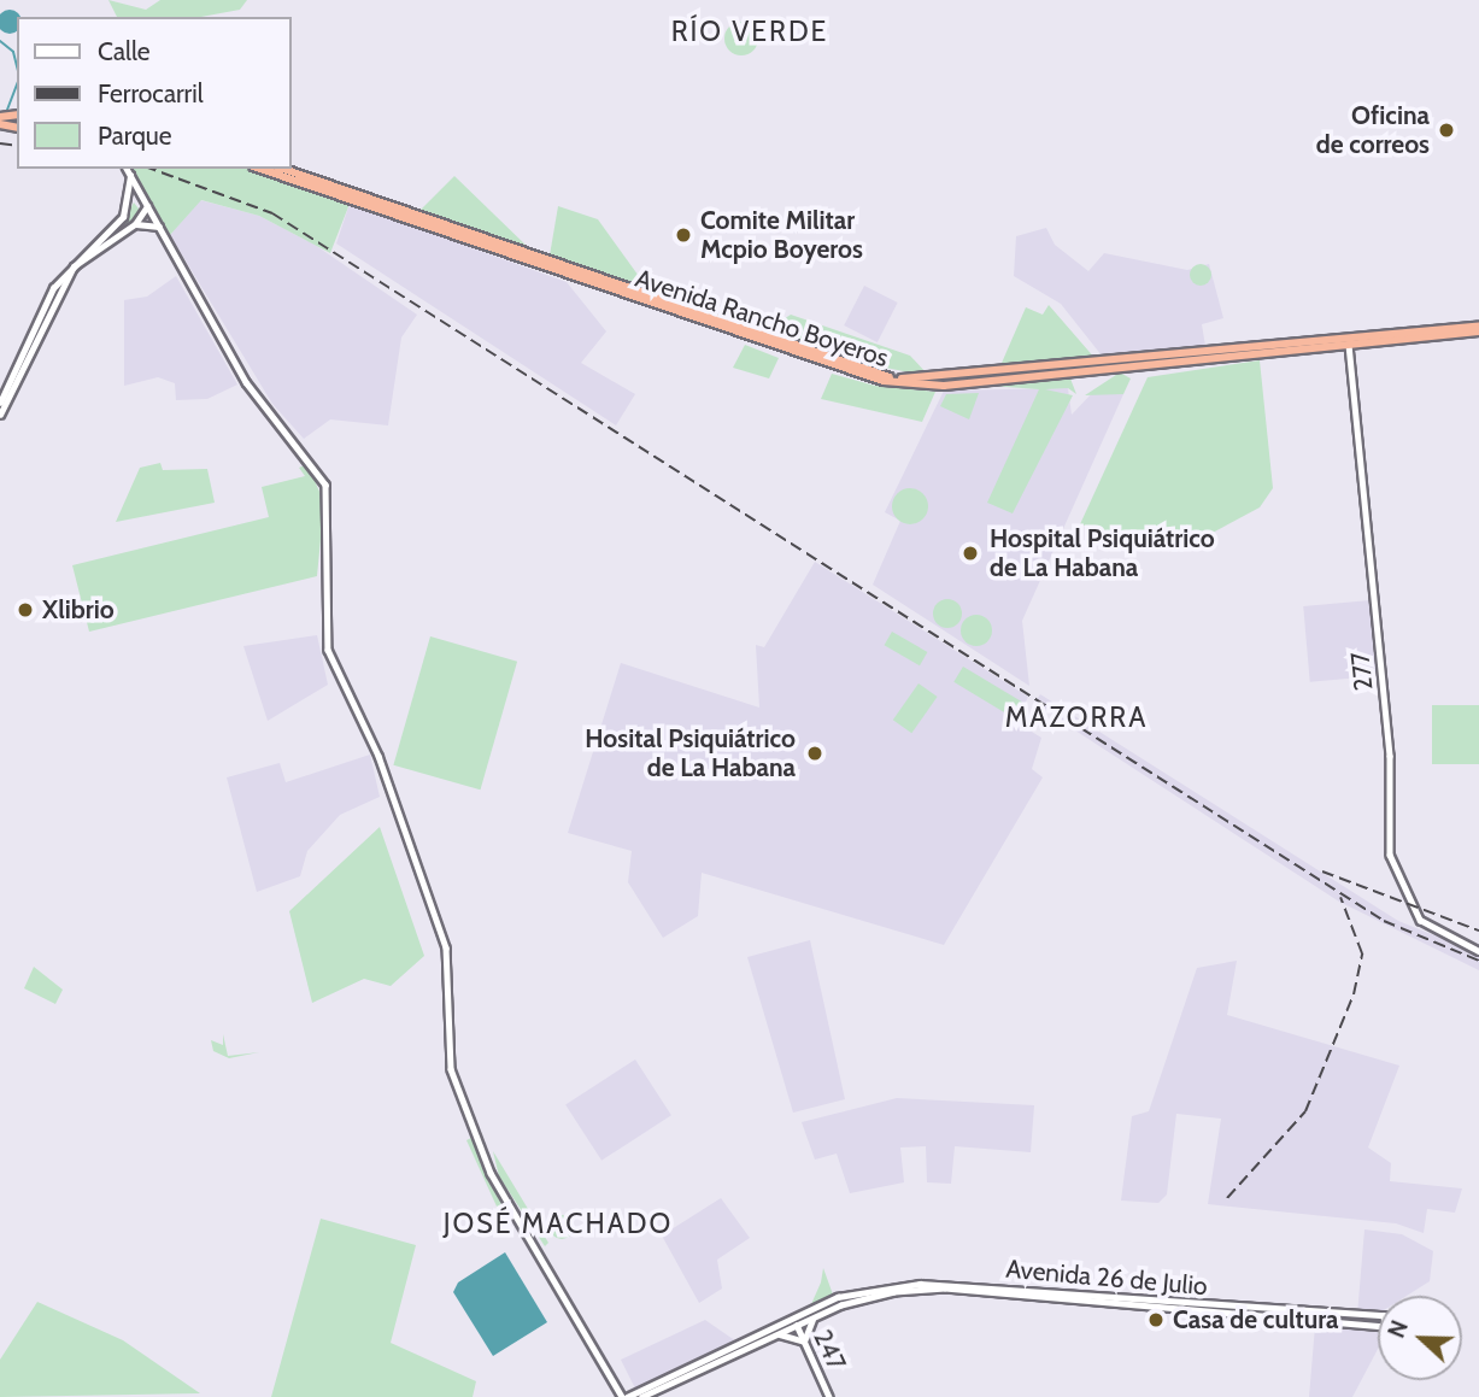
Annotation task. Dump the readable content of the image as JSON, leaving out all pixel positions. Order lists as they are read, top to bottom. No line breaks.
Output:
{"streets":{"highway":["Avenida Rancho Boyeros"],"street":["277","Avenida 26 de Julio","247"]},"crossings":[["Avenida Rancho Boyeros","277"],["Avenida 26 de Julio","247"]],"districts":["RÍO VERDE","MAZORRA","JOSÉ MACHADO"],"places":["Oficina de correos","Comite Militar Mcpio Boyeros","Hospital Psiquiátrico de La Habana","Xlibrio","Hosital Psiquiátrico de La Habana","Casa de cultura"],"legend":["Calle","Ferrocarril","Parque"],"north":"left"}
